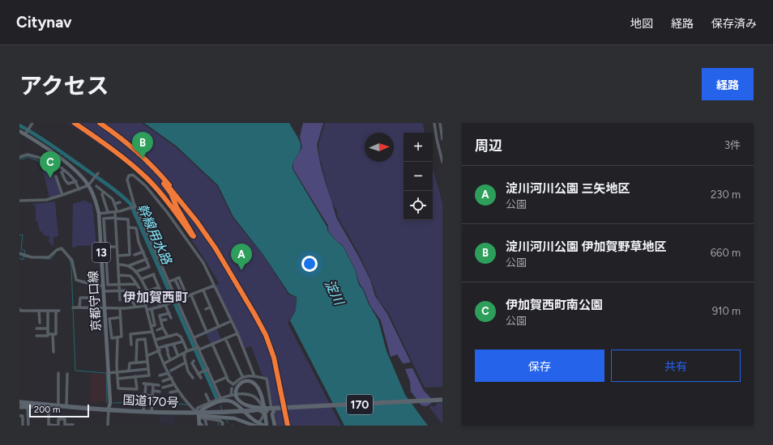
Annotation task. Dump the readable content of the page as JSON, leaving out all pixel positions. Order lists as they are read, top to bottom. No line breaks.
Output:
{"streets":{"highway":["国道170号","170"],"main road":["13","京都守口線"]},"crossings":[["京都守口線","国道170号"],["国道170号","170"]],"districts":["伊加賀西町"],"water":["幹線用水路","淀川"],"scale_bar":"200 m","north":"right","page":{"header":"Citynav","nav":["地図","経路","保存済み"],"title":"アクセス","buttons":["経路",["保存","共有"]],"heading":["周辺","3件"],"pins":["B","C","A"],"map_buttons":["+","−"],"list":[{"mark":"A","name":"淀川河川公園 三矢地区","note":"公園","value":"230 m"},{"mark":"B","name":"淀川河川公園 伊加賀野草地区","note":"公園","value":"660 m"},{"mark":"C","name":"伊加賀西町南公園","note":"公園","value":"910 m"}],"scale":"200 m"}}
